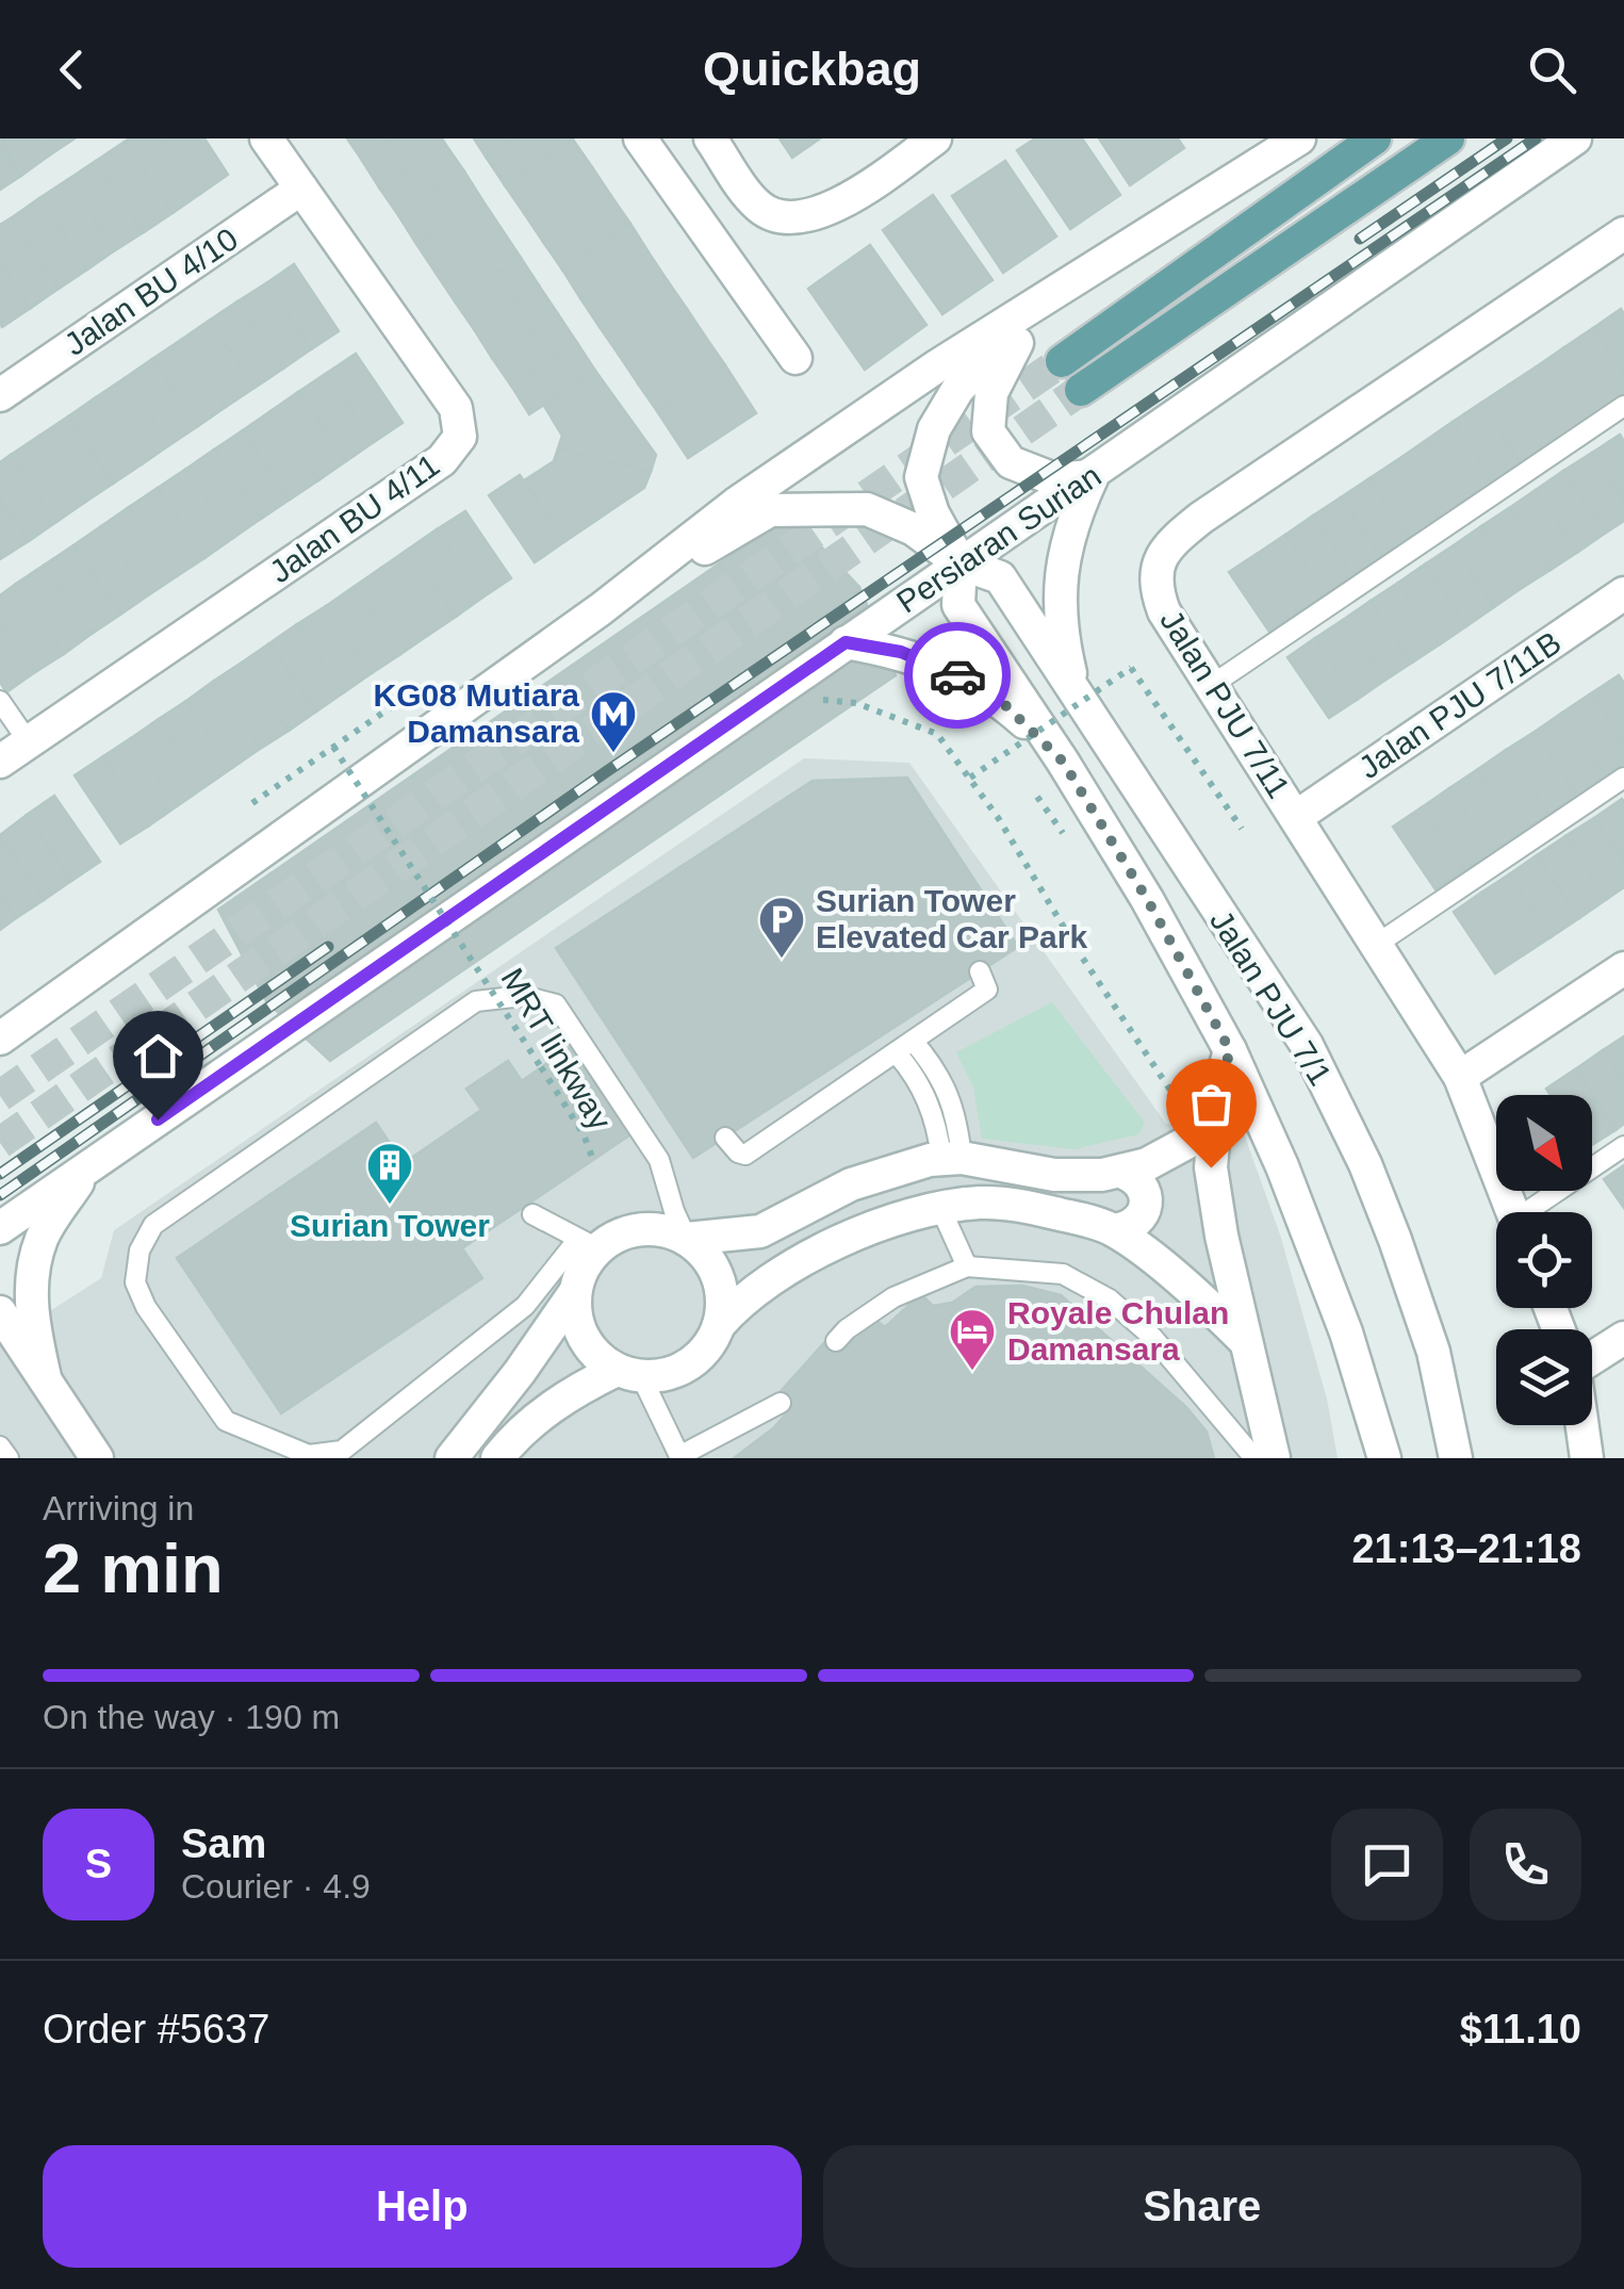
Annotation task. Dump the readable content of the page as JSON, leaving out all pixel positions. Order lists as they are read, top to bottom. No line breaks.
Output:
{"streets":{"street":["Jalan BU 4/10","Jalan BU 4/11","Persiaran Surian","Jalan PJU 7/11","Jalan PJU 7/11B","Jalan PJU 7/1"],"path":["MRT linkway"]},"crossings":[["Jalan BU 4/10","Jalan BU 4/11"],["Persiaran Surian","Jalan PJU 7/1"],["Jalan PJU 7/11","Jalan PJU 7/11B"]],"places":{"metro station":["KG08 Mutiara Damansara"],"parking":["Surian Tower Elevated Car Park"],"building":["Surian Tower"],"hotel":["Royale Chulan Damansara"]},"north":"bottom right","page":{"header":"Quickbag","heading":["2 min","Arriving in","21:13–21:18"],"panel":["Sam","Courier · 4.9","Order #5637","$11.10"],"bar":"On the way · 190 m","round":"S","buttons":["Help","Share"]}}
